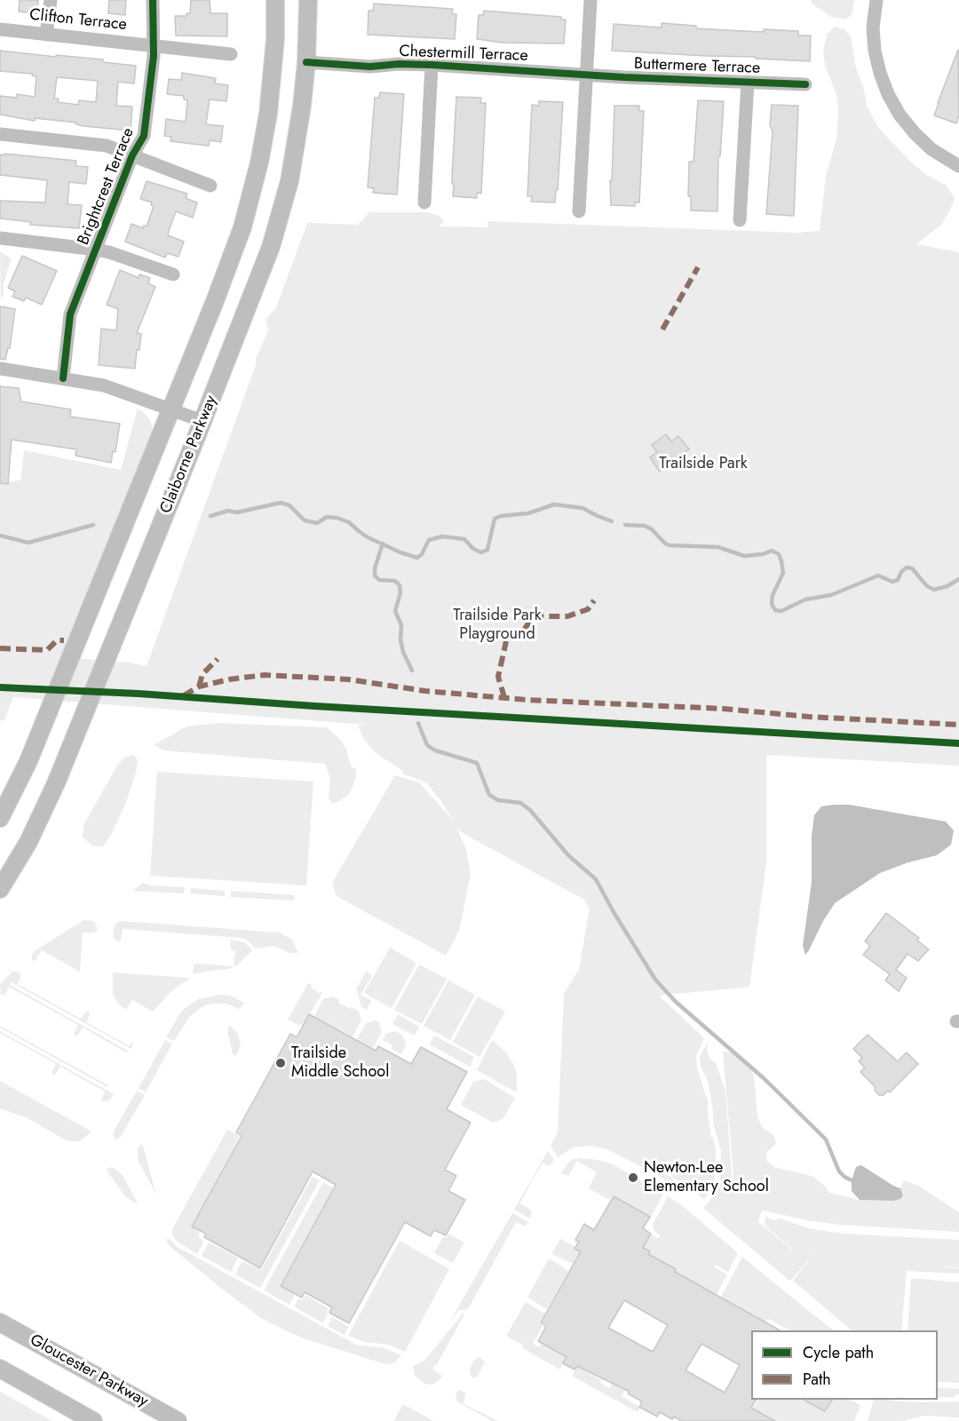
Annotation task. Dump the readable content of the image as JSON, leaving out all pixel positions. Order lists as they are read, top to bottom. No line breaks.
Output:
{"streets":{"main road":["Claiborne Parkway","Gloucester Parkway"],"street":["Clifton Terrace","Chestermill Terrace","Buttermere Terrace","Brightcrest Terrace"]},"crossings":[["Clifton Terrace","Brightcrest Terrace"],["Chestermill Terrace","Buttermere Terrace"],["Chestermill Terrace","Claiborne Parkway"]],"parks":["Trailside Park","Trailside Park Playground"],"places":["Trailside Middle School","Newton-Lee Elementary School"],"legend":["Cycle path","Path"]}
